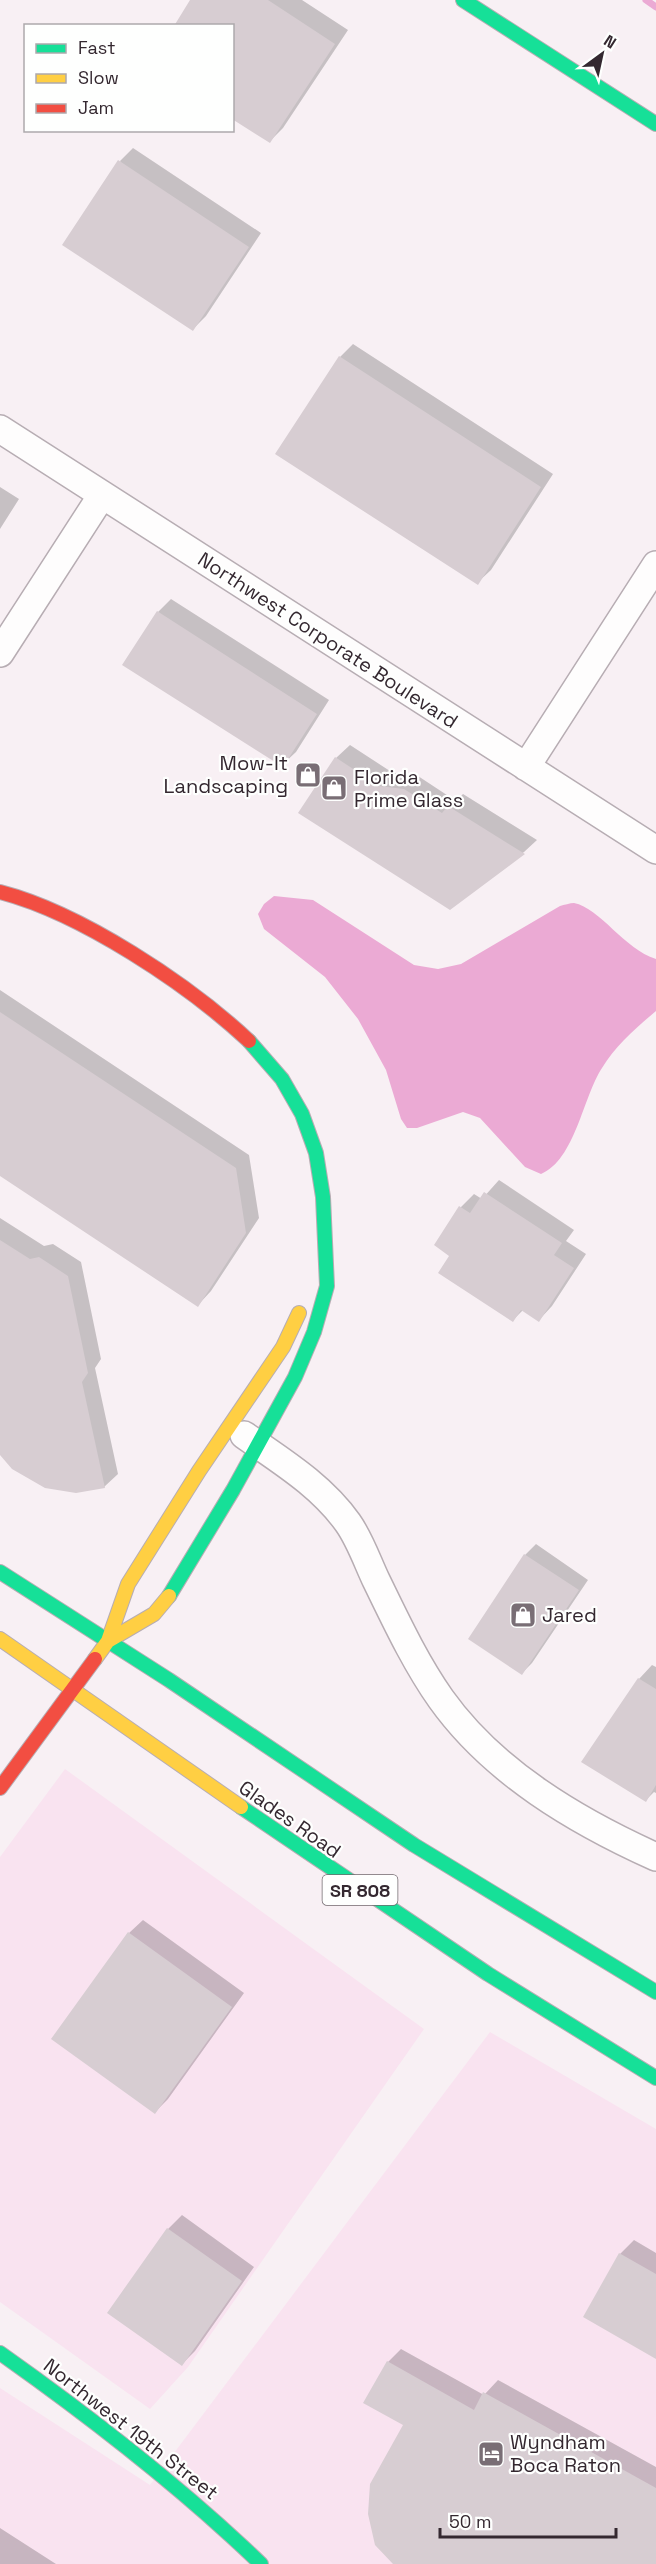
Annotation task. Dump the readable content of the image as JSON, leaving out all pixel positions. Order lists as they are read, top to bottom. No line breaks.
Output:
{"streets":{"street":["Northwest Corporate Boulevard","Glades Road","SR 808","Northwest 19th Street"]},"places":{"shop":["Mow-It Landscaping","Florida Prime Glass","Jared"],"hotel":["Wyndham Boca Raton"]},"legend":["Fast","Slow","Jam"],"scale_bar":"50 m","north":"top right"}
